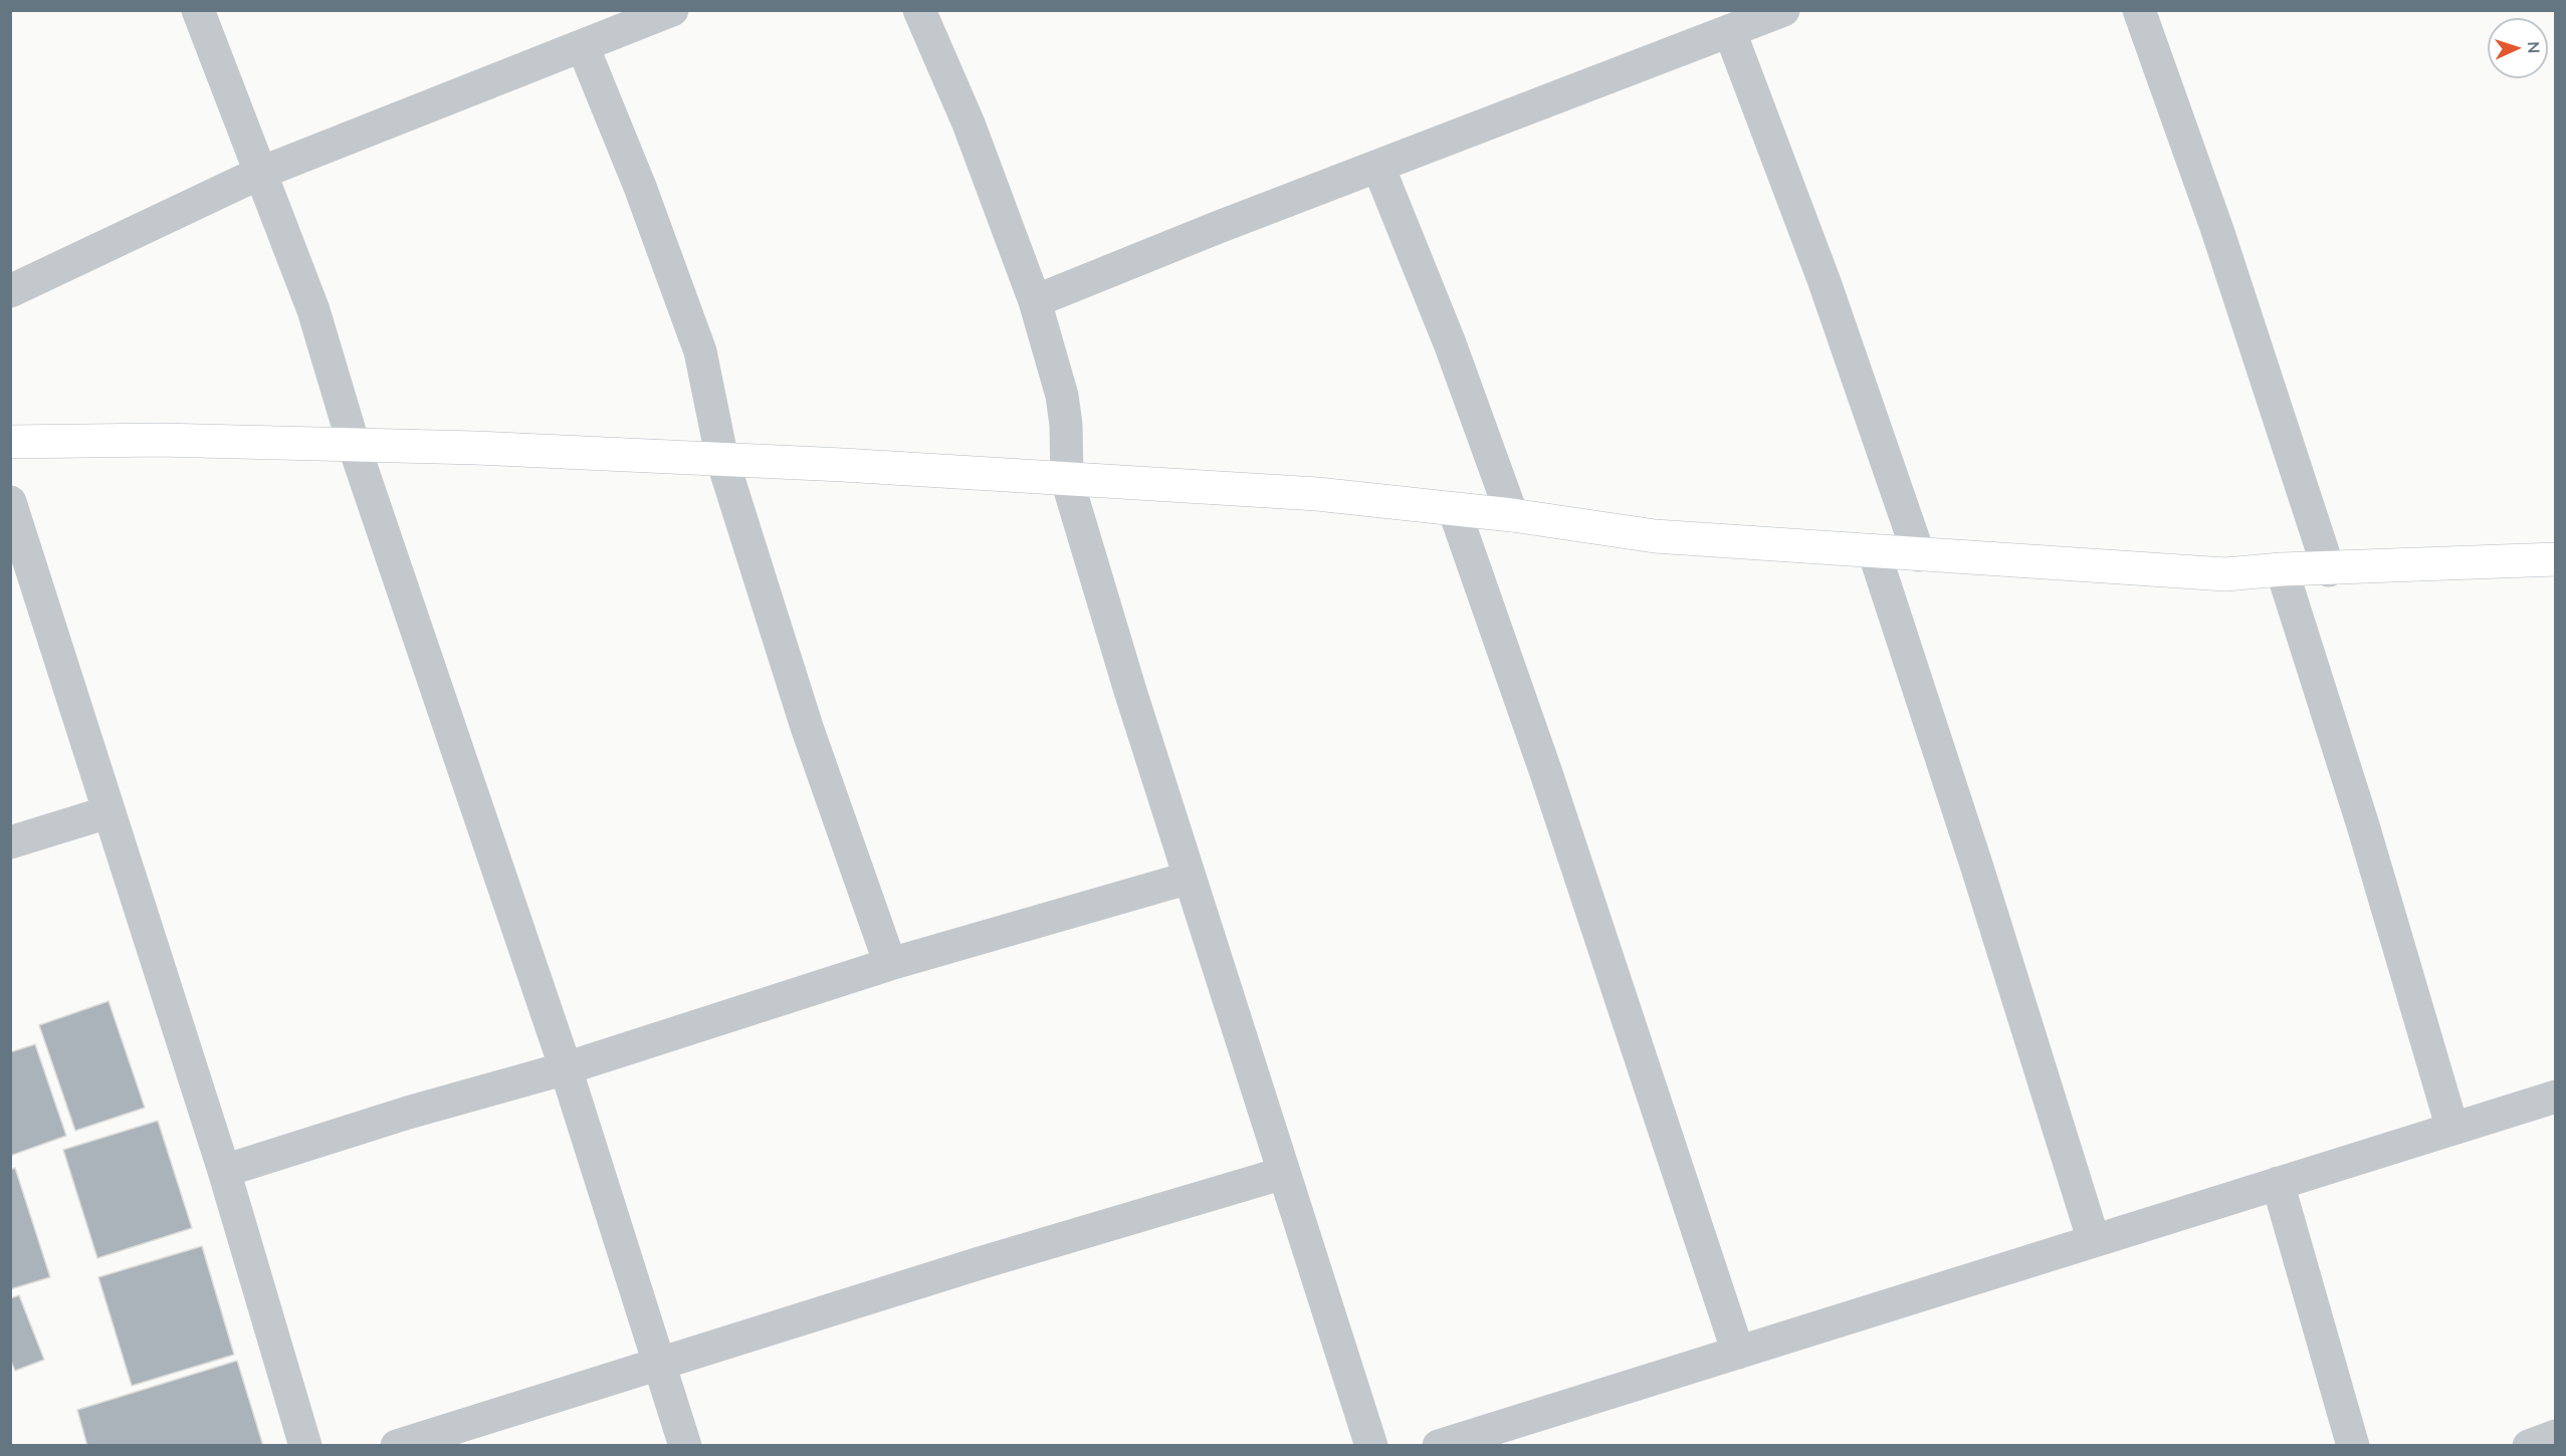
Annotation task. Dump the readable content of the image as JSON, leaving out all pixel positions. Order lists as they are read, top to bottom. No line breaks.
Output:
{"north":"right"}
